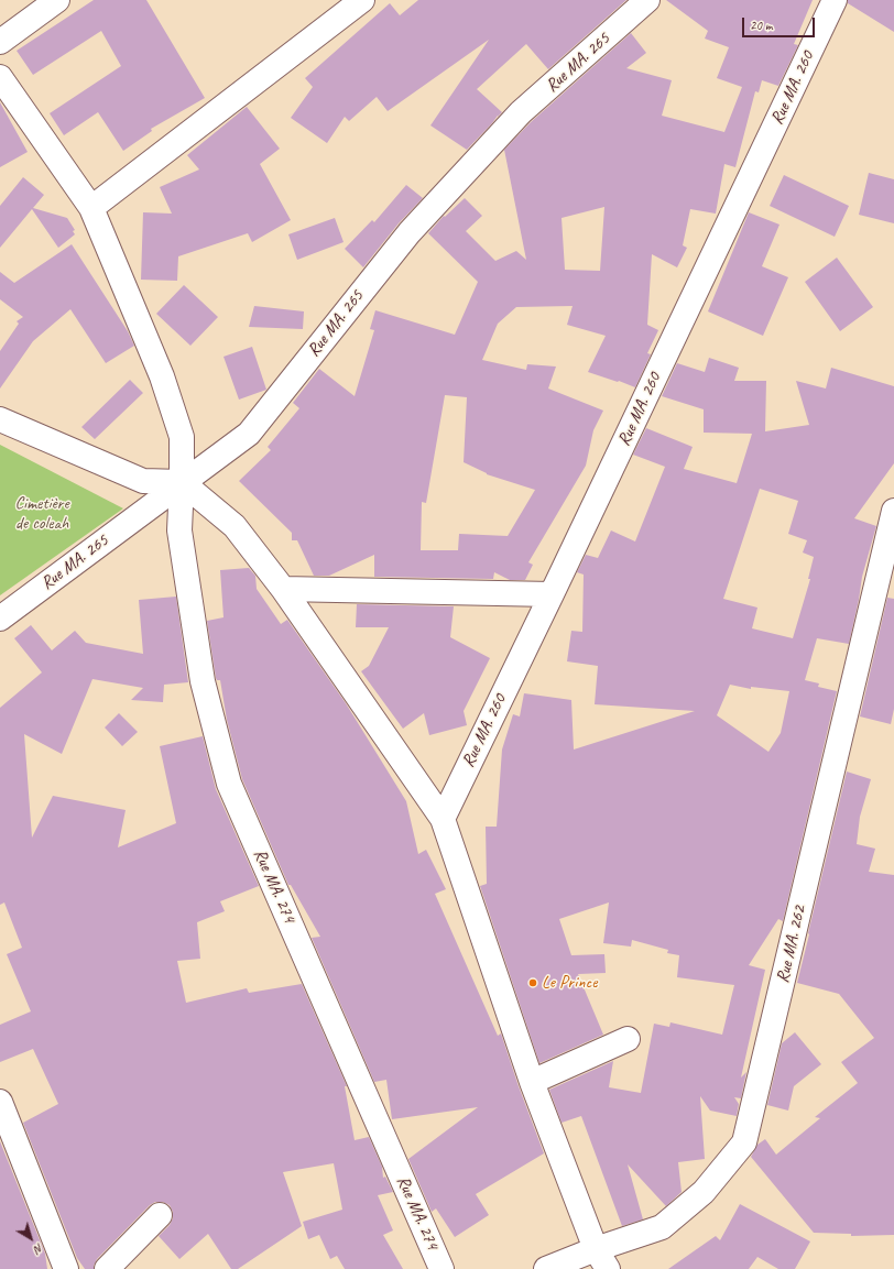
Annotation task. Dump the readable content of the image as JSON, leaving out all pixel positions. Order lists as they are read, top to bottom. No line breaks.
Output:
{"streets":{"street":["Rue MA. 265","Rue MA. 260","Rue MA. 274","Rue MA. 262"]},"crossings":[["Rue MA. 265","Rue MA. 274"]],"parks":["Cimetière de coleah"],"places":["Le Prince"],"scale_bar":"20 m","north":"bottom right"}
